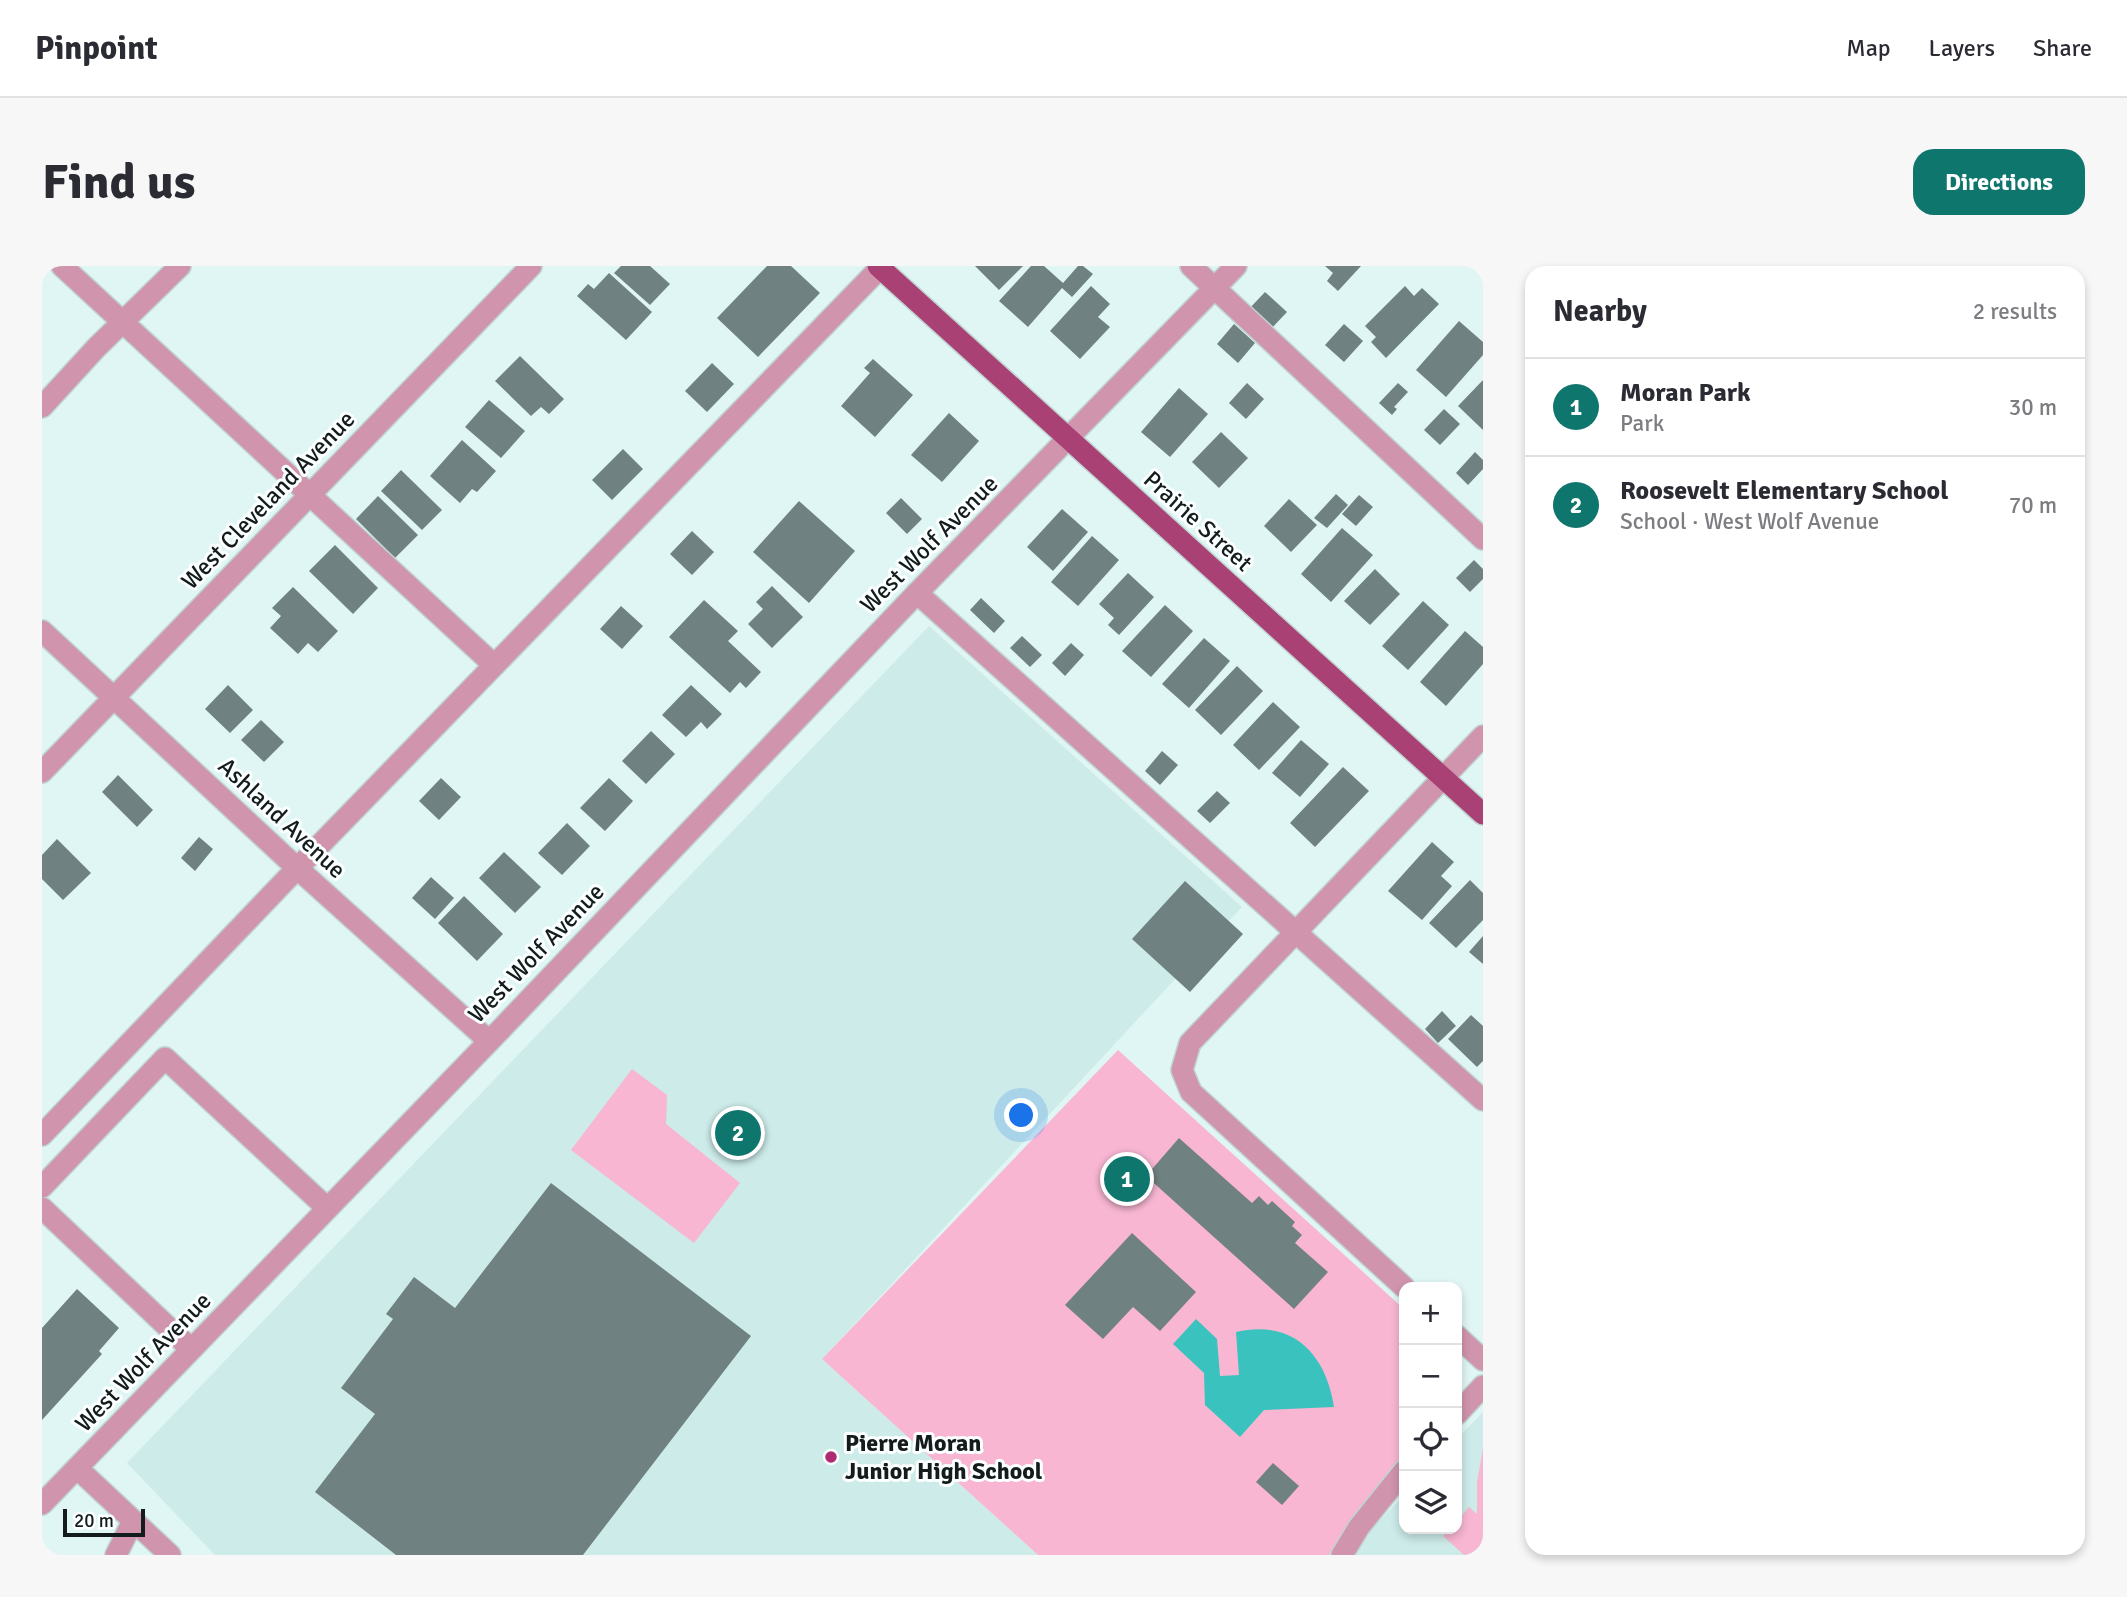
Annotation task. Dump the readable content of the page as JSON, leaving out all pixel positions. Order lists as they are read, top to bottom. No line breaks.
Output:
{"streets":{"main road":["Prairie Street"],"street":["West Cleveland Avenue","West Wolf Avenue","Ashland Avenue"]},"crossings":[["West Cleveland Avenue","Ashland Avenue"],["Prairie Street","West Wolf Avenue"],["West Wolf Avenue","Ashland Avenue"]],"places":["Pierre Moran Junior High School"],"scale_bar":"20 m","page":{"header":"Pinpoint","nav":["Map","Layers","Share"],"buttons":"Directions","title":"Find us","heading":["Nearby","2 results"],"list":[{"mark":"1","name":"Moran Park","note":"Park","value":"30 m"},{"mark":"2","name":"Roosevelt Elementary School","note":"School · West Wolf Avenue","value":"70 m"}],"pins":["2","1"],"map_buttons":["+","−"],"scale":"20 m"}}
